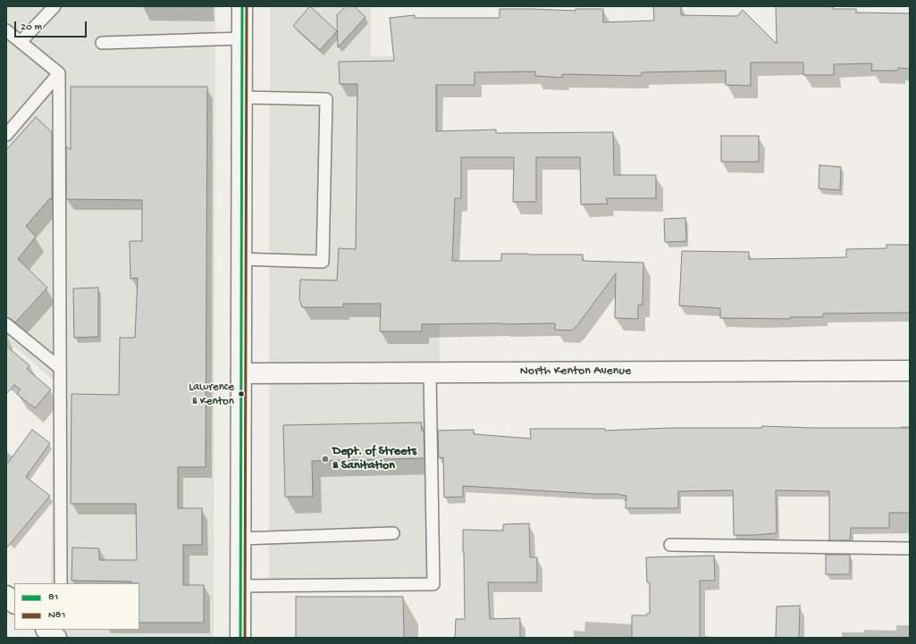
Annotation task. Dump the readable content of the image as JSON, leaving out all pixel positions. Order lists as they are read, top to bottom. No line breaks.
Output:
{"streets":{"street":["North Kenton Avenue"]},"places":["Lawrence & Kenton","Dept. of Streets & Sanitation"],"lines":["transit line 81","transit line N81"],"legend":["81","N81"],"scale_bar":"20 m"}
